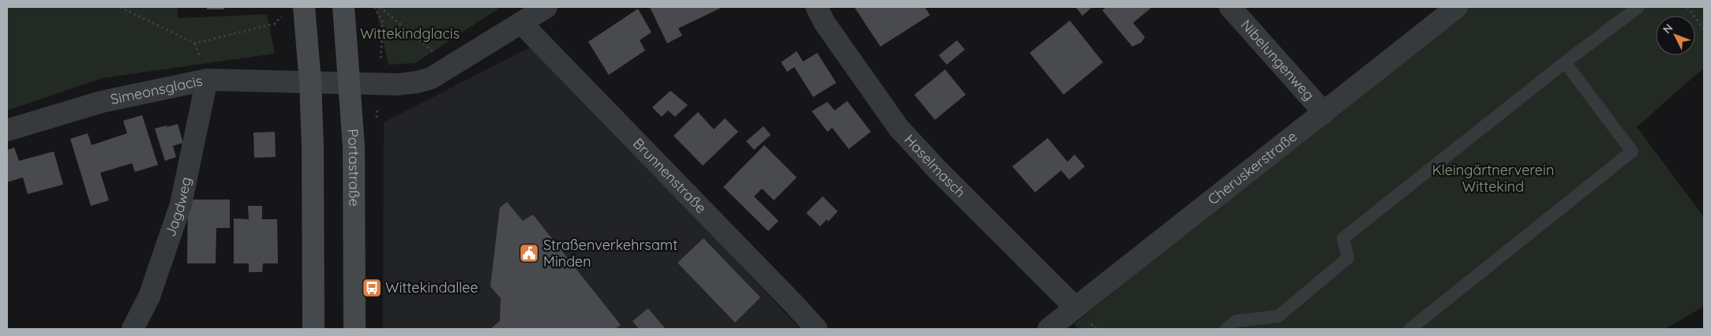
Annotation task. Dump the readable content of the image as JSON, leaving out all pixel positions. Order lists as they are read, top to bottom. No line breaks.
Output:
{"streets":{"main road":["Portastraße"],"street":["Nibelungenweg","Simeonsglacis","Haselmasch","Cheruskerstraße","Brunnenstraße","Jagdweg"]},"crossings":[["Nibelungenweg","Cheruskerstraße"],["Simeonsglacis","Jagdweg"],["Haselmasch","Cheruskerstraße"]],"parks":["Wittekindglacis","Kleingärtnerverein Wittekind"],"places":{"public building":["Straßenverkehrsamt Minden"],"bus stop":["Wittekindallee"]},"north":"top left"}
